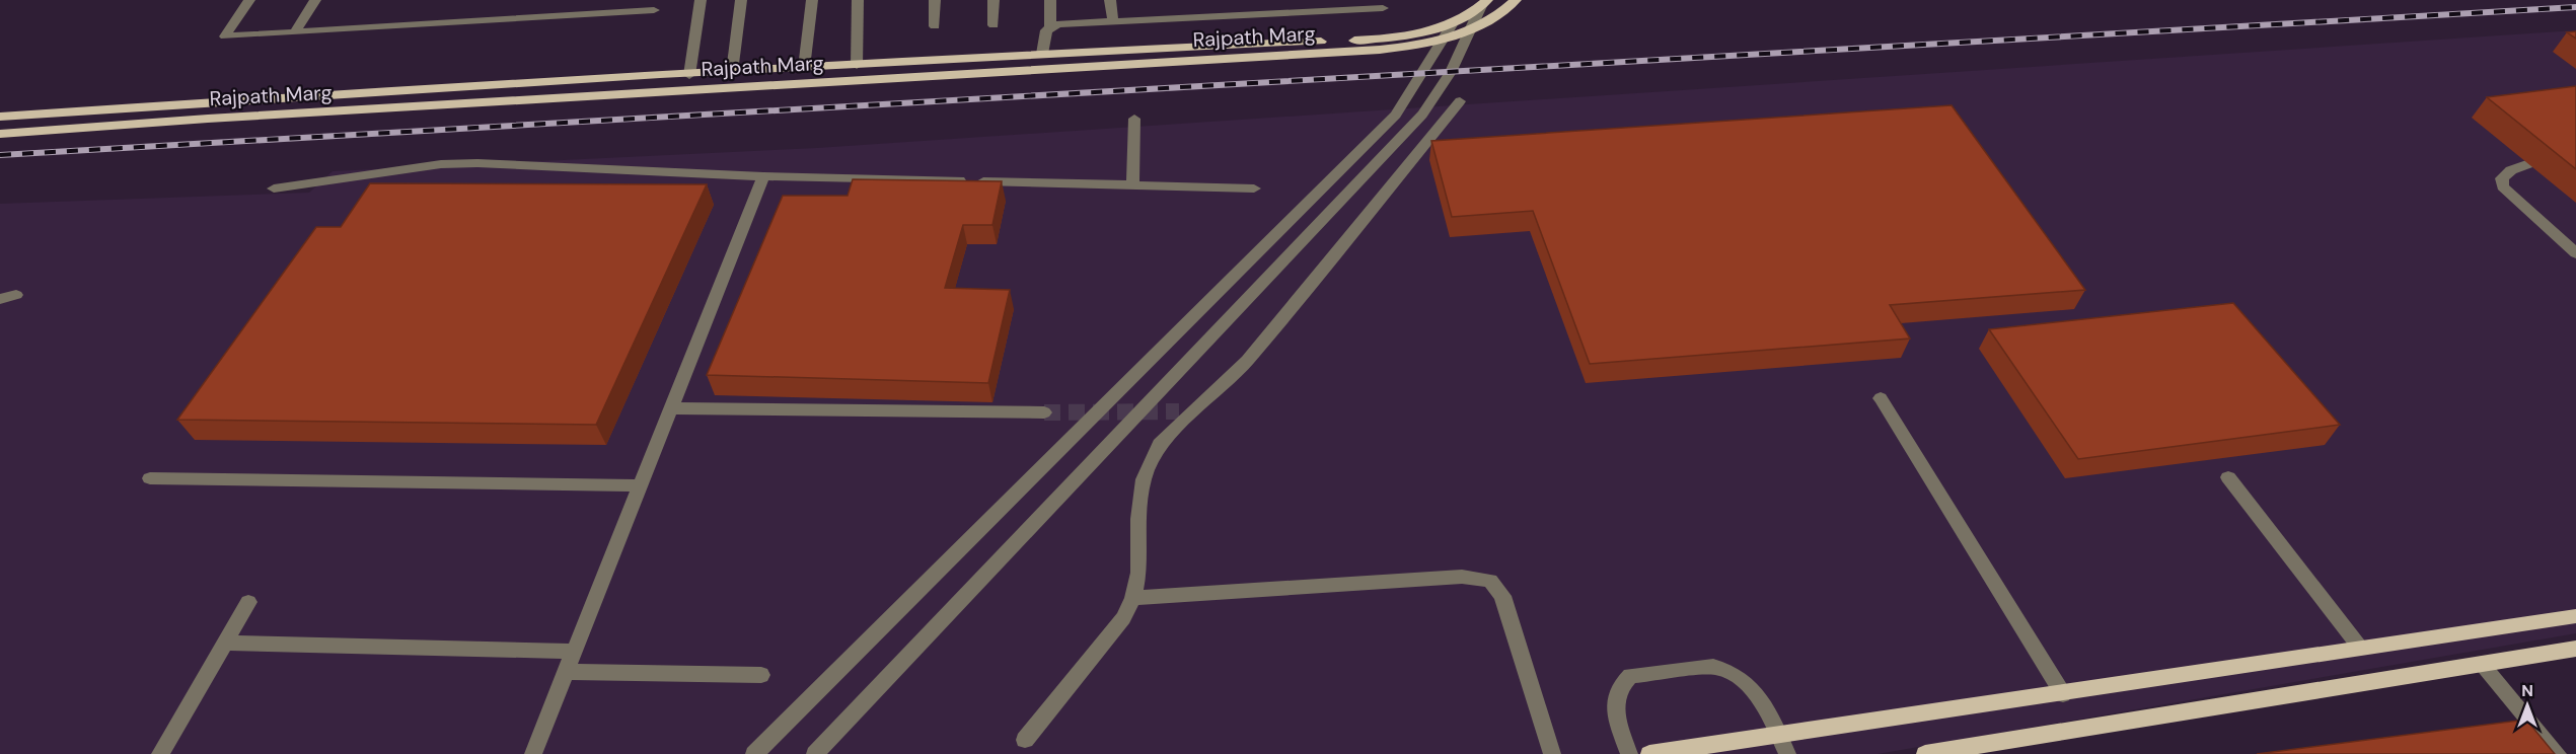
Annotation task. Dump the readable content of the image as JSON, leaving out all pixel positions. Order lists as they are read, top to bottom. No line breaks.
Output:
{"streets":{"main road":["Rajpath Marg"]},"north":"top"}
